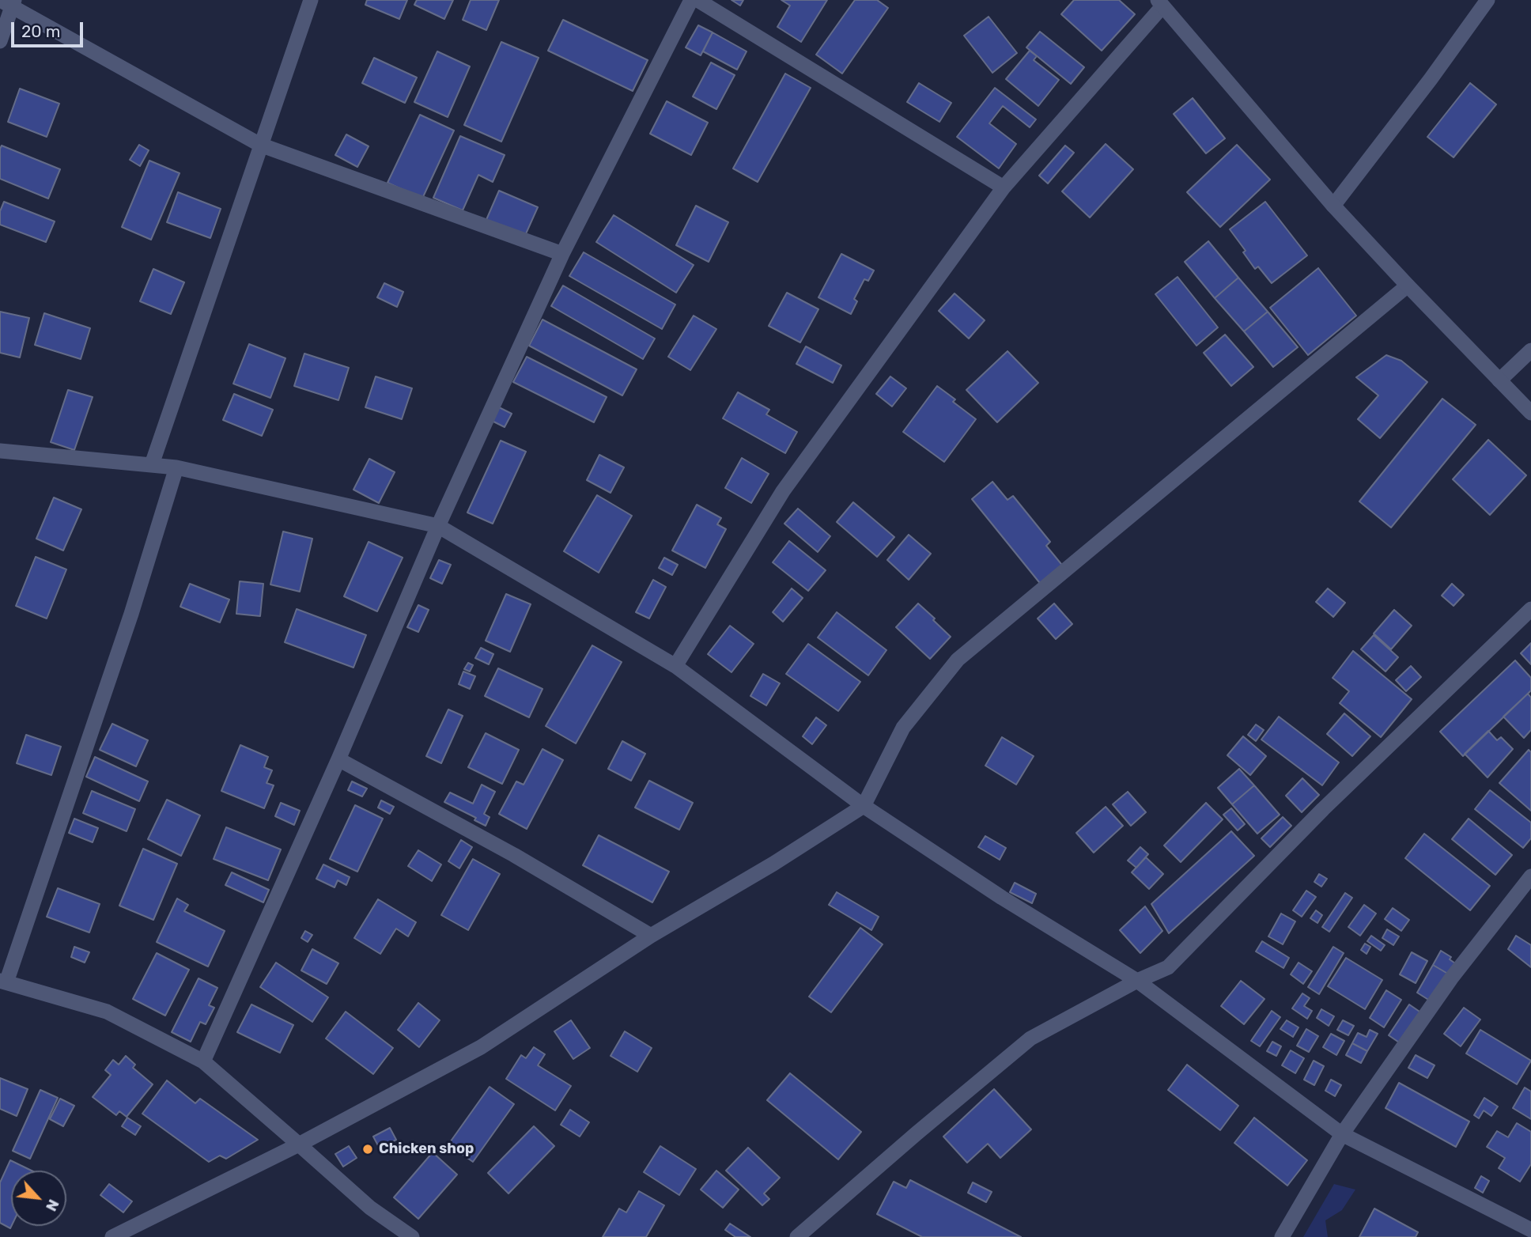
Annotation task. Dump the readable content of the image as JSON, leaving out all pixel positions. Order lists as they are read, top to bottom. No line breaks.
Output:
{"places":["Chicken shop"],"scale_bar":"20 m","north":"bottom right"}
